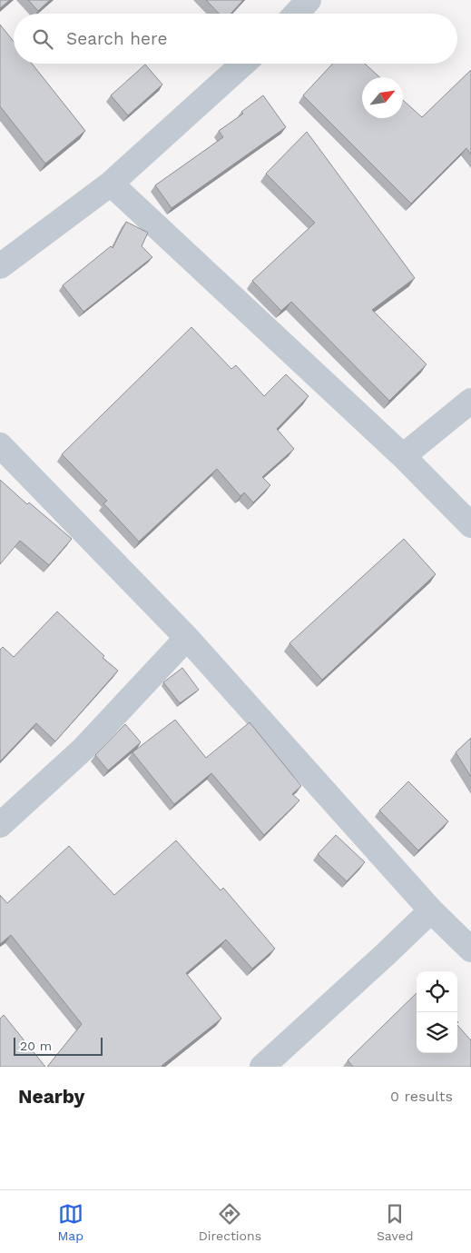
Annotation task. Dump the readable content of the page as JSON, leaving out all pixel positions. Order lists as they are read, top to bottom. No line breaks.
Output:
{"scale_bar":"20 m","north":"top right","page":{"search":"Search here","scale":"20 m","heading":["Nearby","0 results"],"nav":["Map","Directions","Saved"]}}
